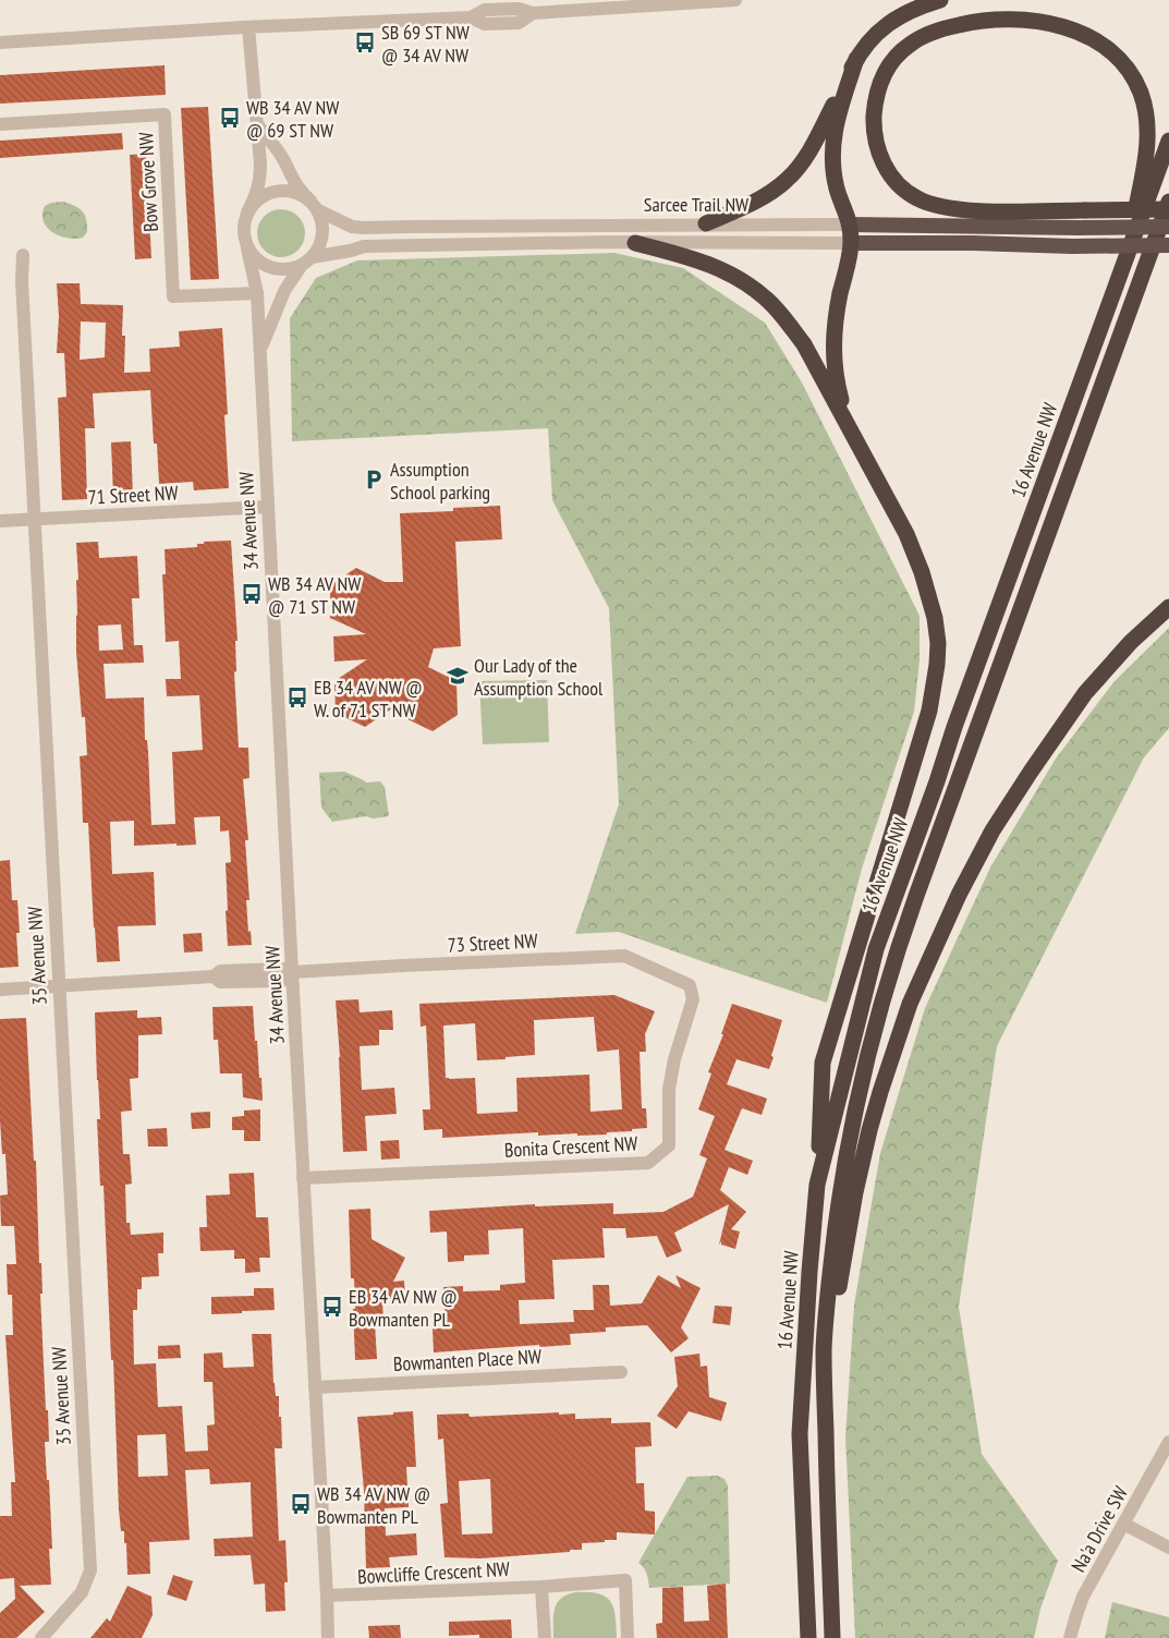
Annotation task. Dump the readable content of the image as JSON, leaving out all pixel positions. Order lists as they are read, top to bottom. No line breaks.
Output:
{"streets":{"highway":["Sarcee Trail NW","16 Avenue NW"],"street":["Bow Grove NW","71 Street NW","34 Avenue NW","73 Street NW","35 Avenue NW","Bonita Crescent NW","Bowmanten Place NW","Na'a Drive SW","Bowcliffe Crescent NW"]},"crossings":[["Bow Grove NW","34 Avenue NW"],["Sarcee Trail NW","34 Avenue NW"],["71 Street NW","34 Avenue NW"],["71 Street NW","35 Avenue NW"],["34 Avenue NW","73 Street NW"],["34 Avenue NW","Bonita Crescent NW"],["34 Avenue NW","Bowmanten Place NW"],["34 Avenue NW","Bowcliffe Crescent NW"],["73 Street NW","35 Avenue NW"],["73 Street NW","Bonita Crescent NW"]],"places":{"bus stop":["SB 69 ST NW @ 34 AV NW","WB 34 AV NW @ 69 ST NW","WB 34 AV NW @ 71 ST NW","EB 34 AV NW @ W. of 71 ST NW","EB 34 AV NW @ Bowmanten PL","WB 34 AV NW @ Bowmanten PL"],"parking":["Assumption School parking"],"school or university":["Our Lady of the Assumption School"]}}
